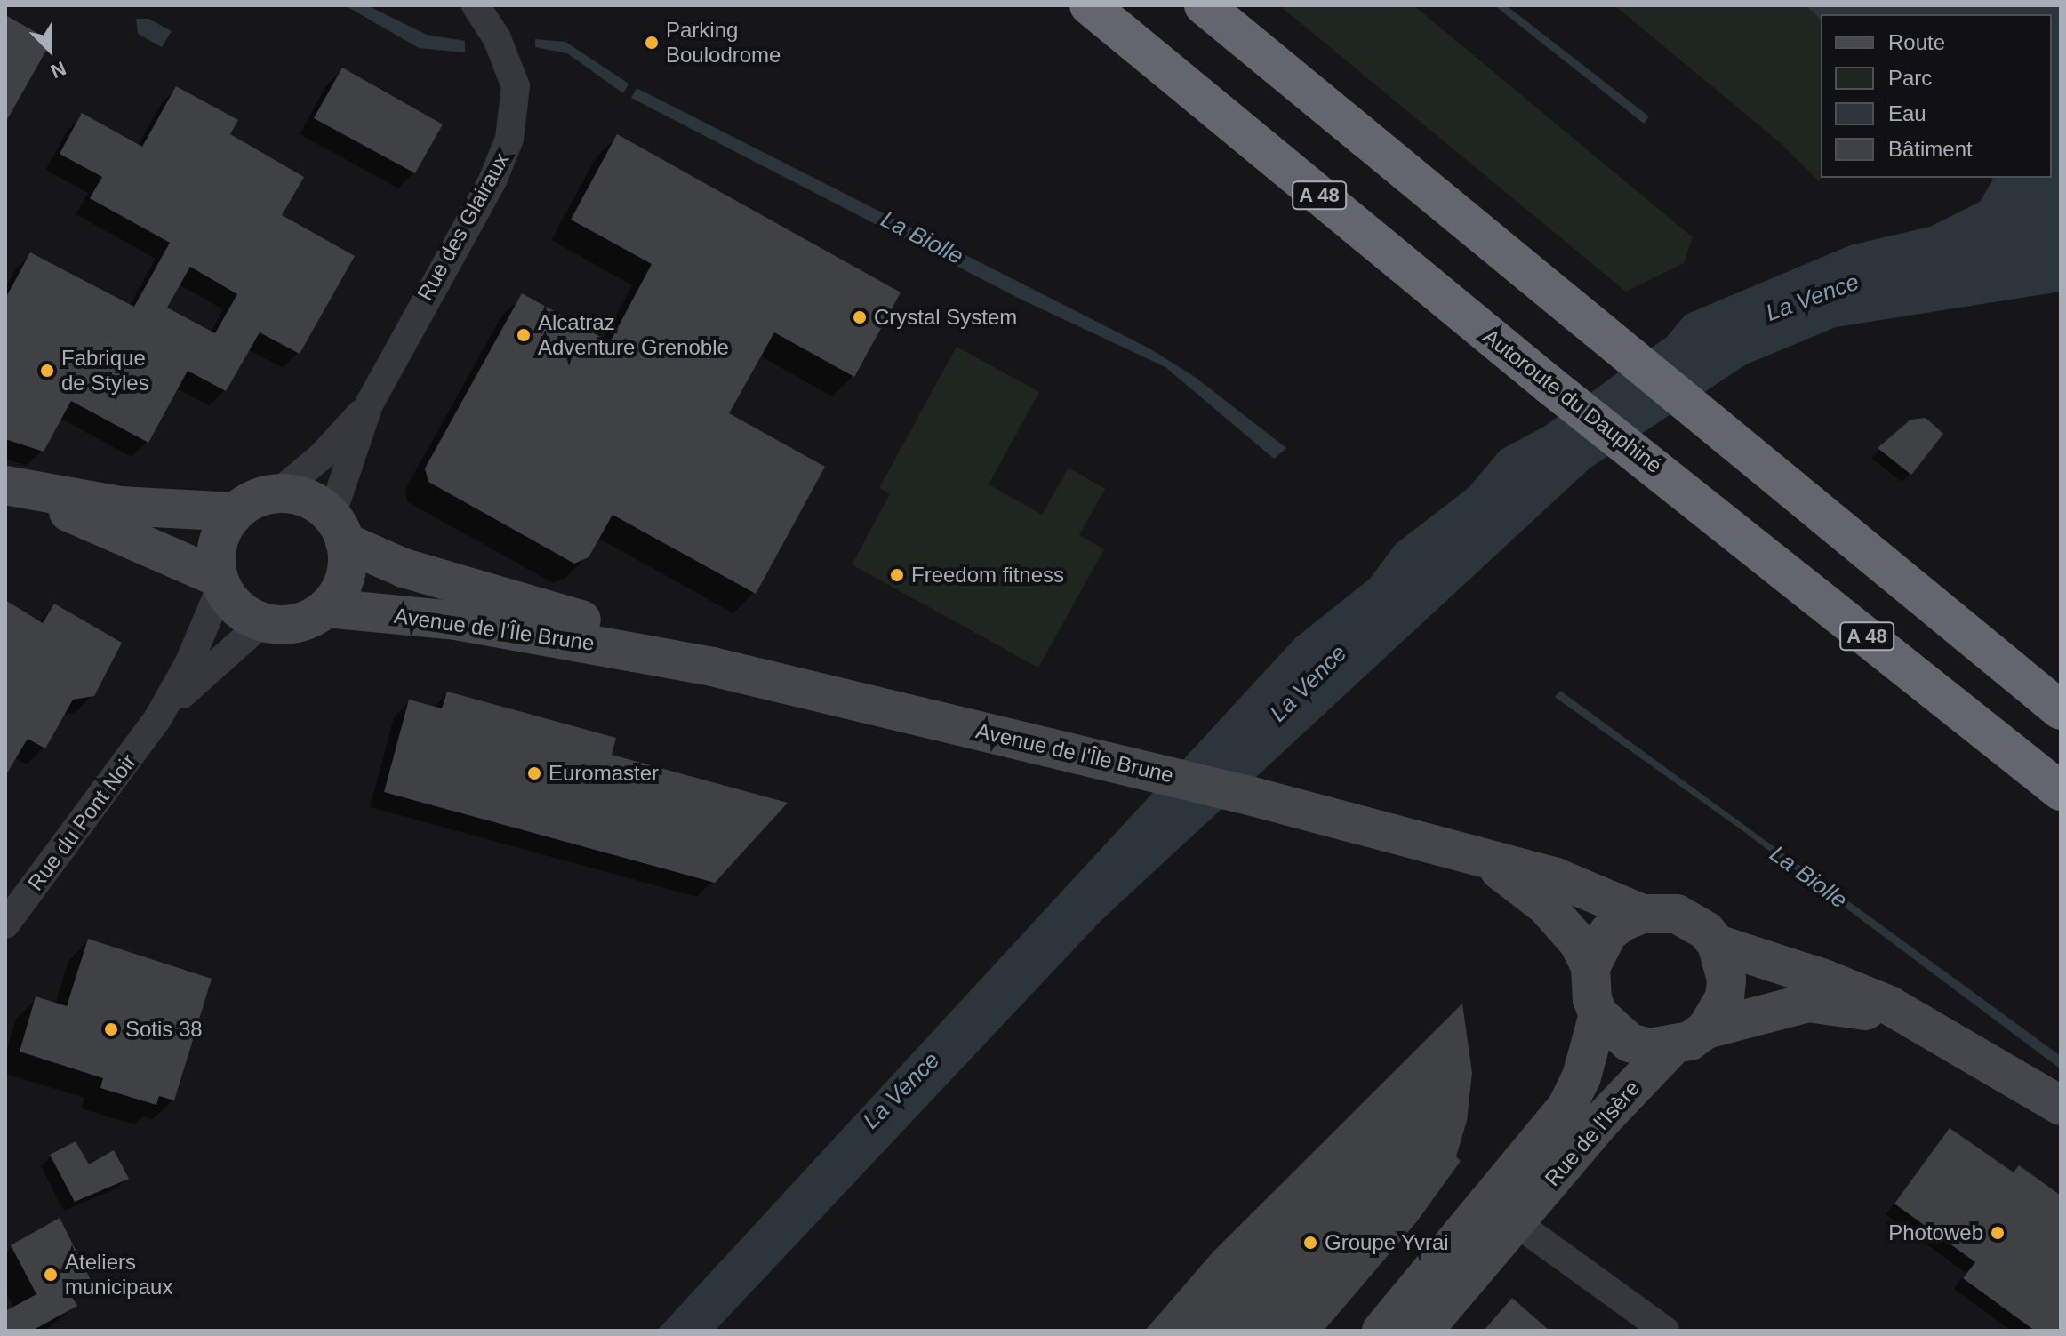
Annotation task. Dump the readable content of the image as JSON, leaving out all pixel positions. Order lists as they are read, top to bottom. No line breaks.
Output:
{"streets":{"highway":["A 48","Autoroute du Dauphiné"],"street":["Rue des Glairaux","Avenue de l'Île Brune","Rue du Pont Noir","Rue de l'Isère"]},"crossings":[["Rue des Glairaux","Avenue de l'Île Brune"],["Rue des Glairaux","Rue du Pont Noir"],["Avenue de l'Île Brune","Rue du Pont Noir"],["Avenue de l'Île Brune","Rue de l'Isère"]],"water":["La Biolle","La Vence"],"places":["Parking Boulodrome","Crystal System","Alcatraz Adventure Grenoble","Fabrique de Styles","Freedom fitness","Euromaster","Sotis 38","Photoweb","Groupe Yvrai","Ateliers municipaux"],"legend":["Route","Parc","Eau","Bâtiment"],"north":"bottom right"}
